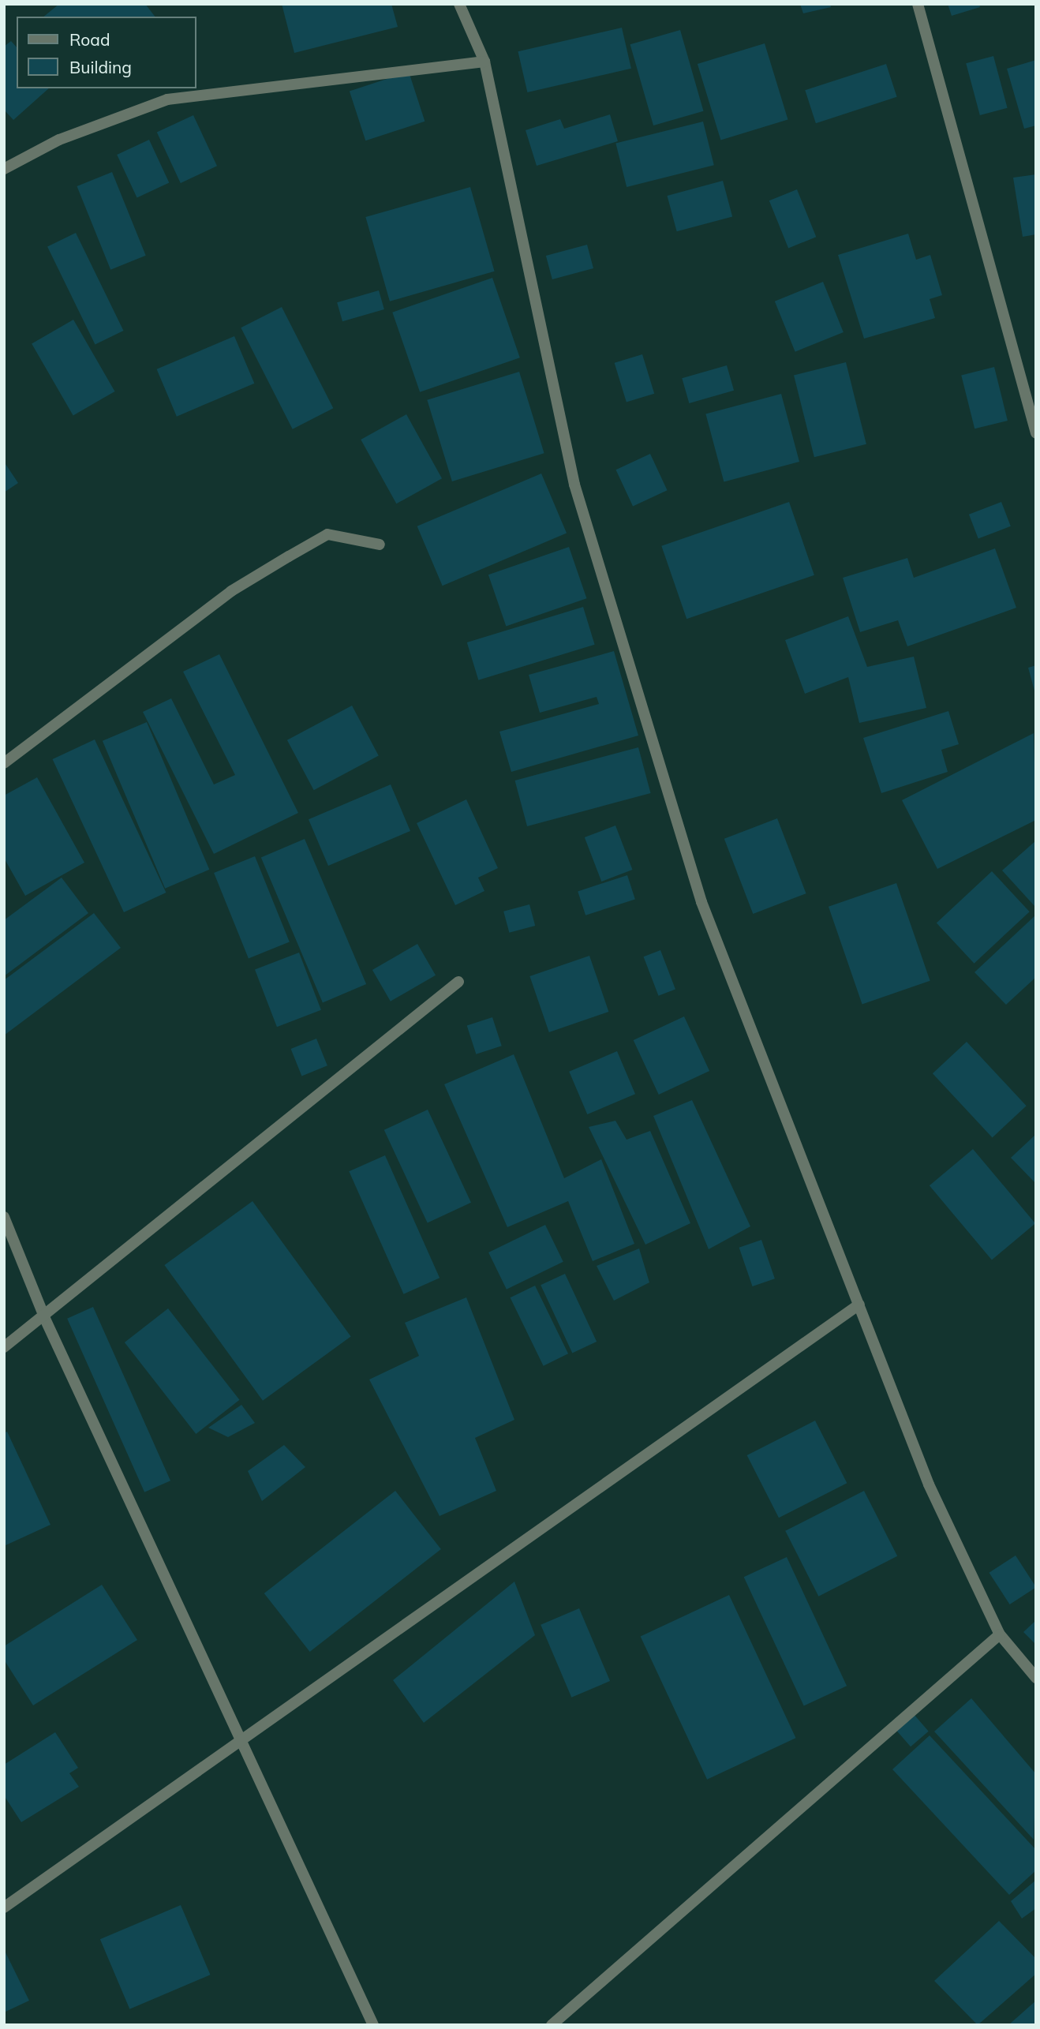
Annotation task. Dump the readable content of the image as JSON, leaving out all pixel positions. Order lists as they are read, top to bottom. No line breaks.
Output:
{"legend":["Road","Building"]}
